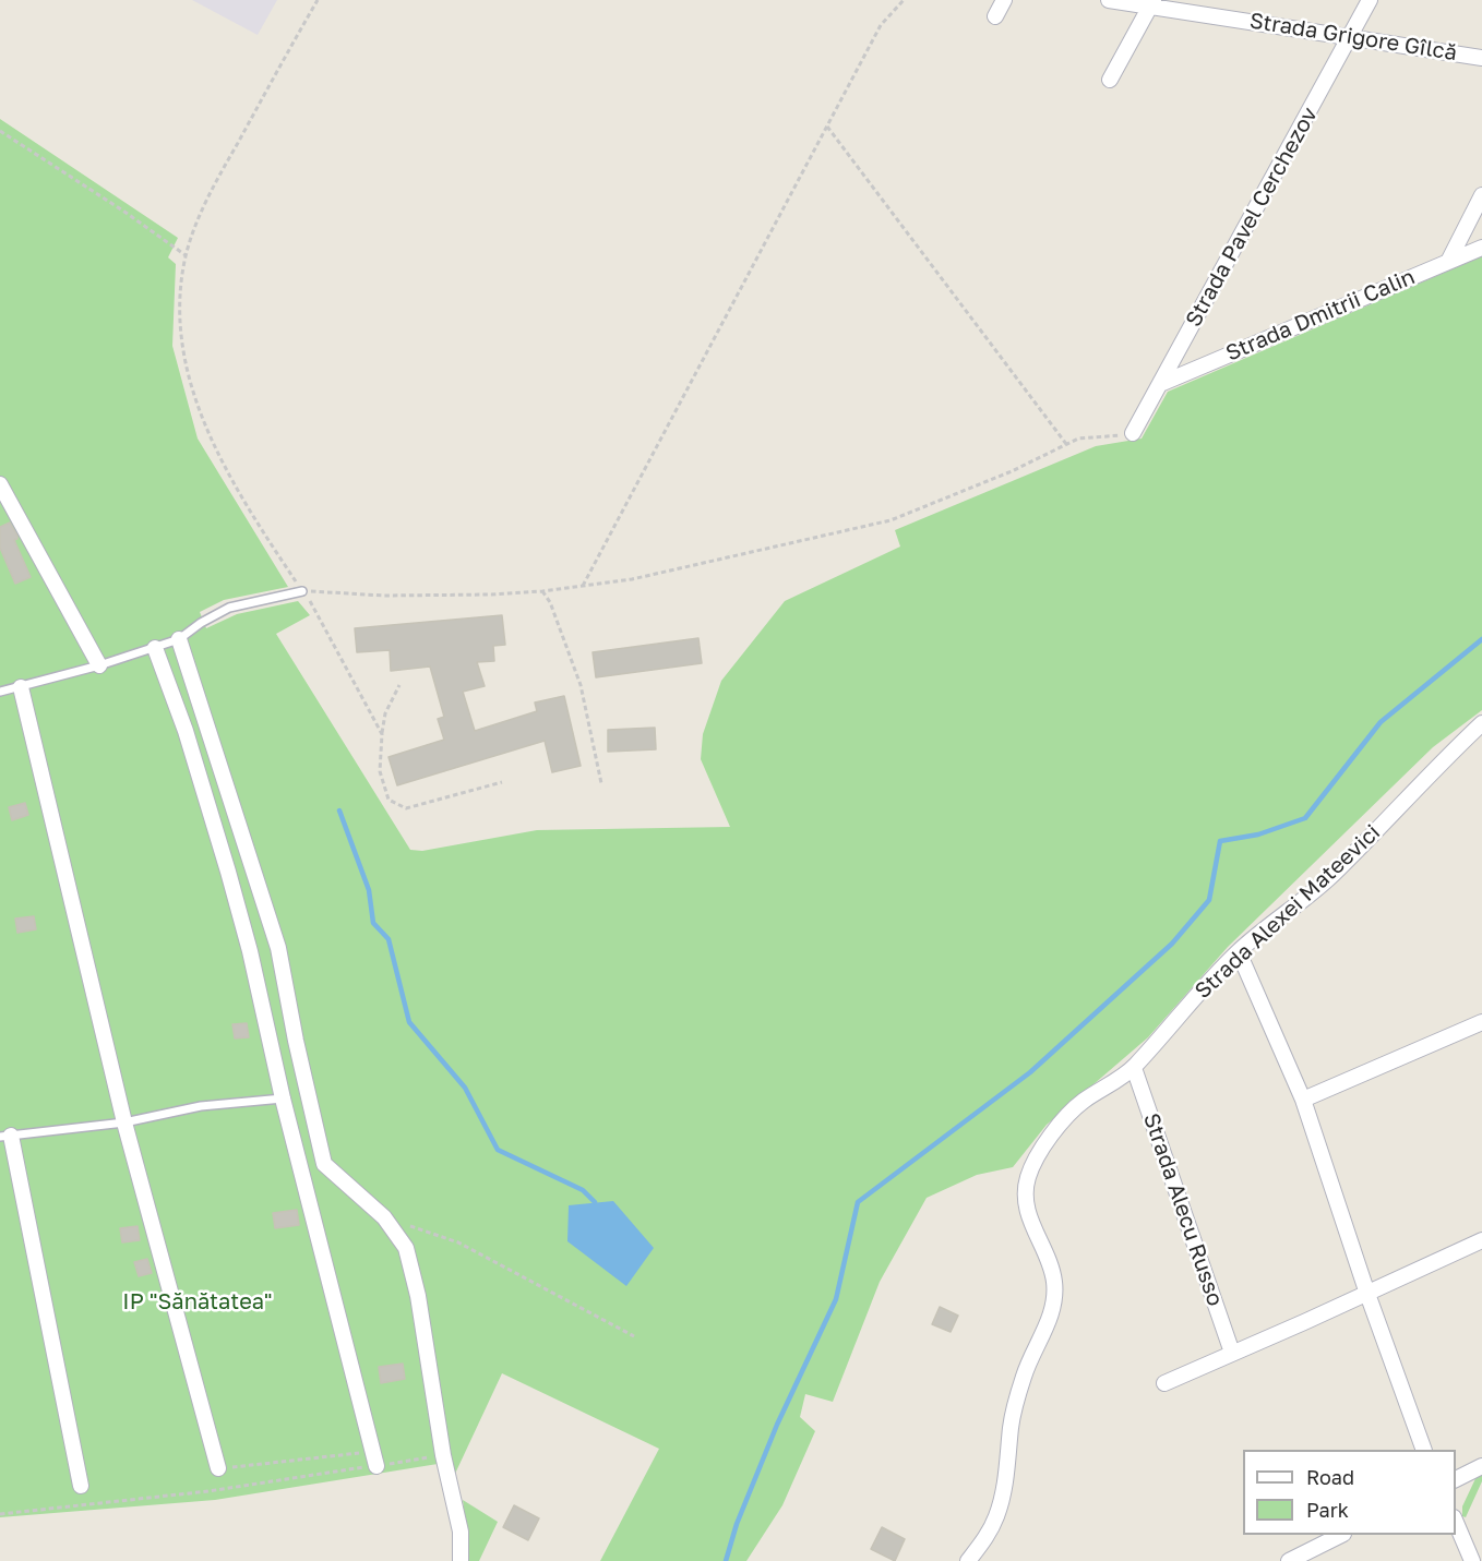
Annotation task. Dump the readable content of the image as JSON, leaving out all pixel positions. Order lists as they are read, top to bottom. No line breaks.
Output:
{"streets":{"street":["Strada Grigore Gîlcă","Strada Pavel Cerchezov","Strada Dmitrii Calin","Strada Alexei Mateevici","Strada Alecu Russo"]},"crossings":[["Strada Grigore Gîlcă","Strada Pavel Cerchezov"],["Strada Pavel Cerchezov","Strada Dmitrii Calin"],["Strada Alexei Mateevici","Strada Alecu Russo"]],"parks":["IP \"Sănătatea\""],"legend":["Road","Park"]}
